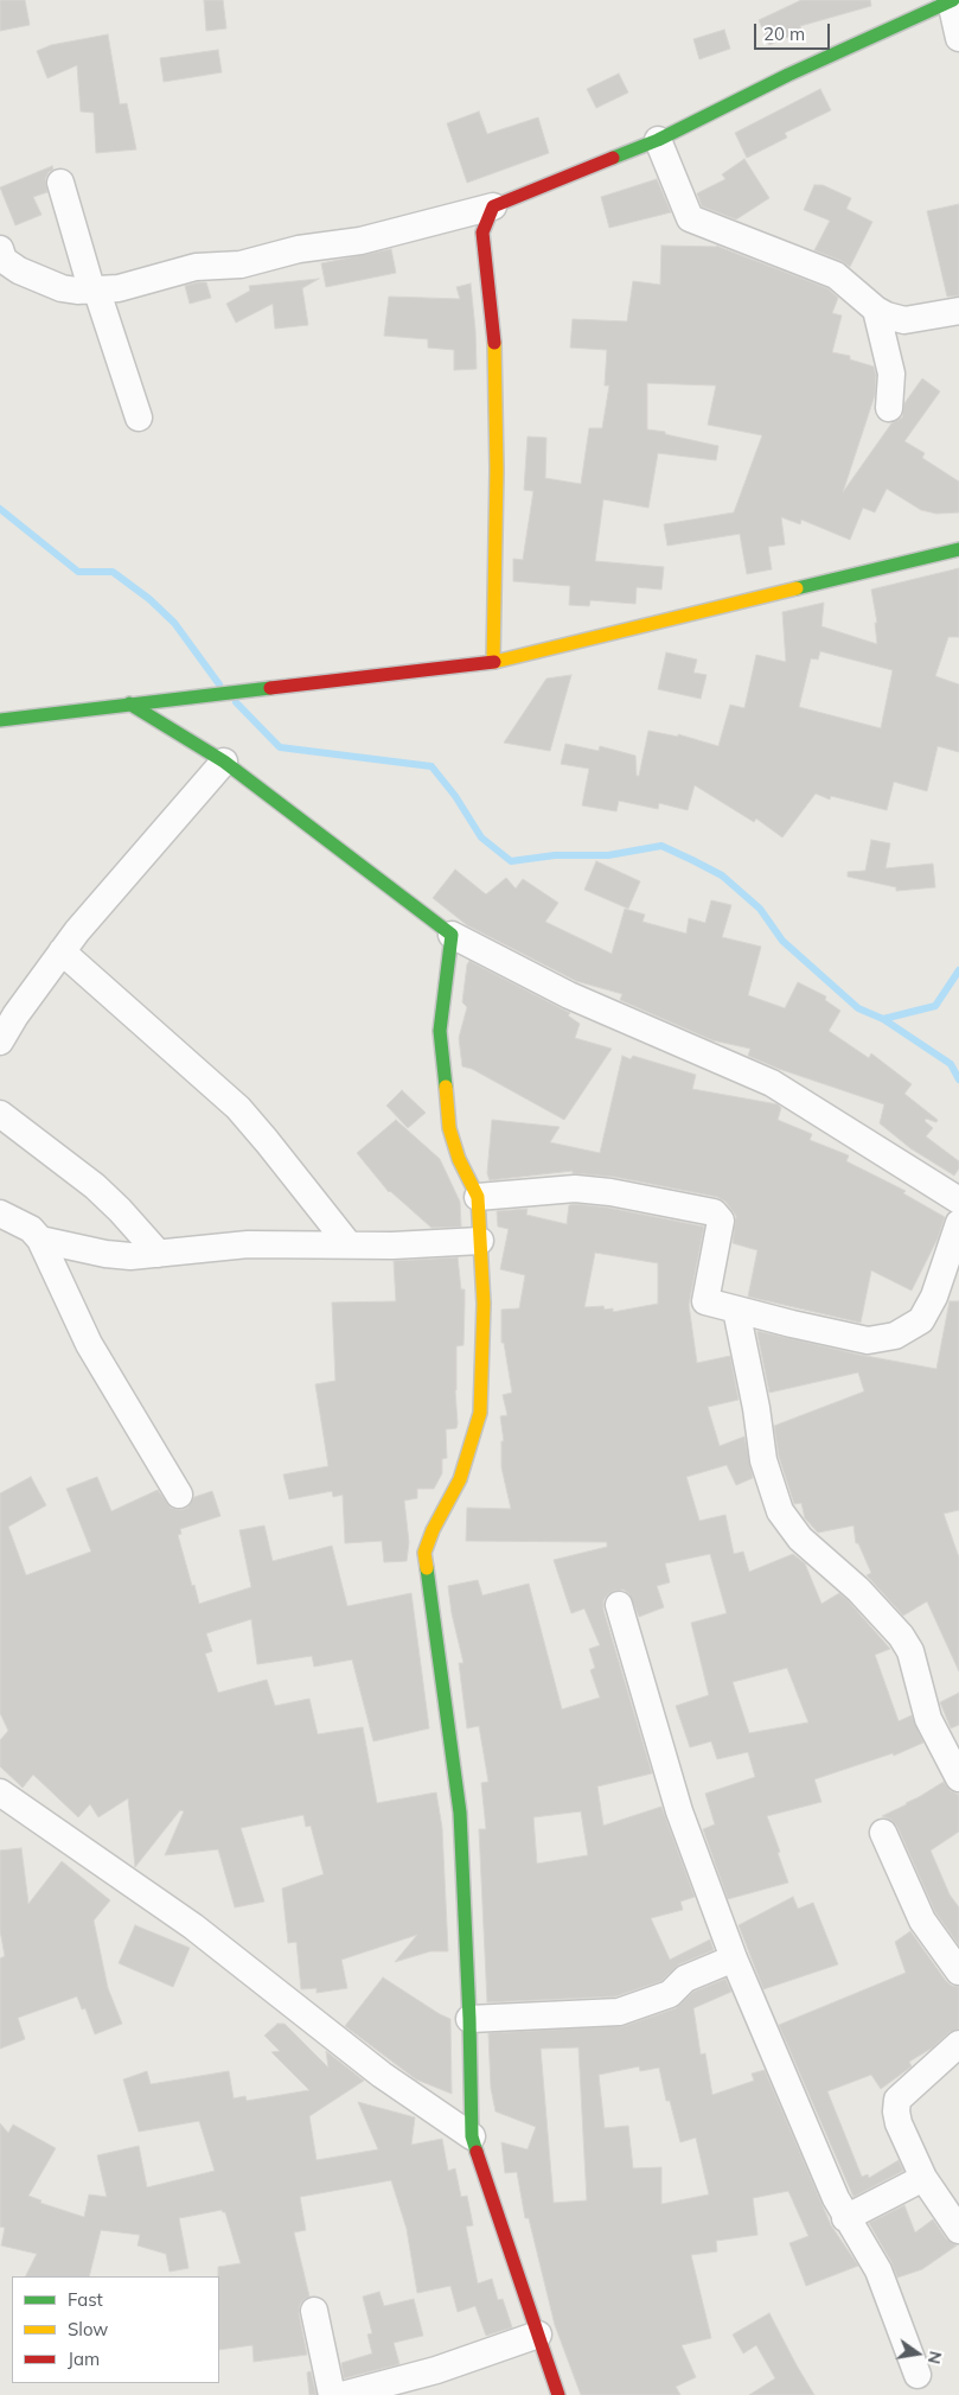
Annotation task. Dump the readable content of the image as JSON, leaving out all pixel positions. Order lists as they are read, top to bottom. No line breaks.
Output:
{"legend":["Fast","Slow","Jam"],"scale_bar":"20 m","north":"right"}
